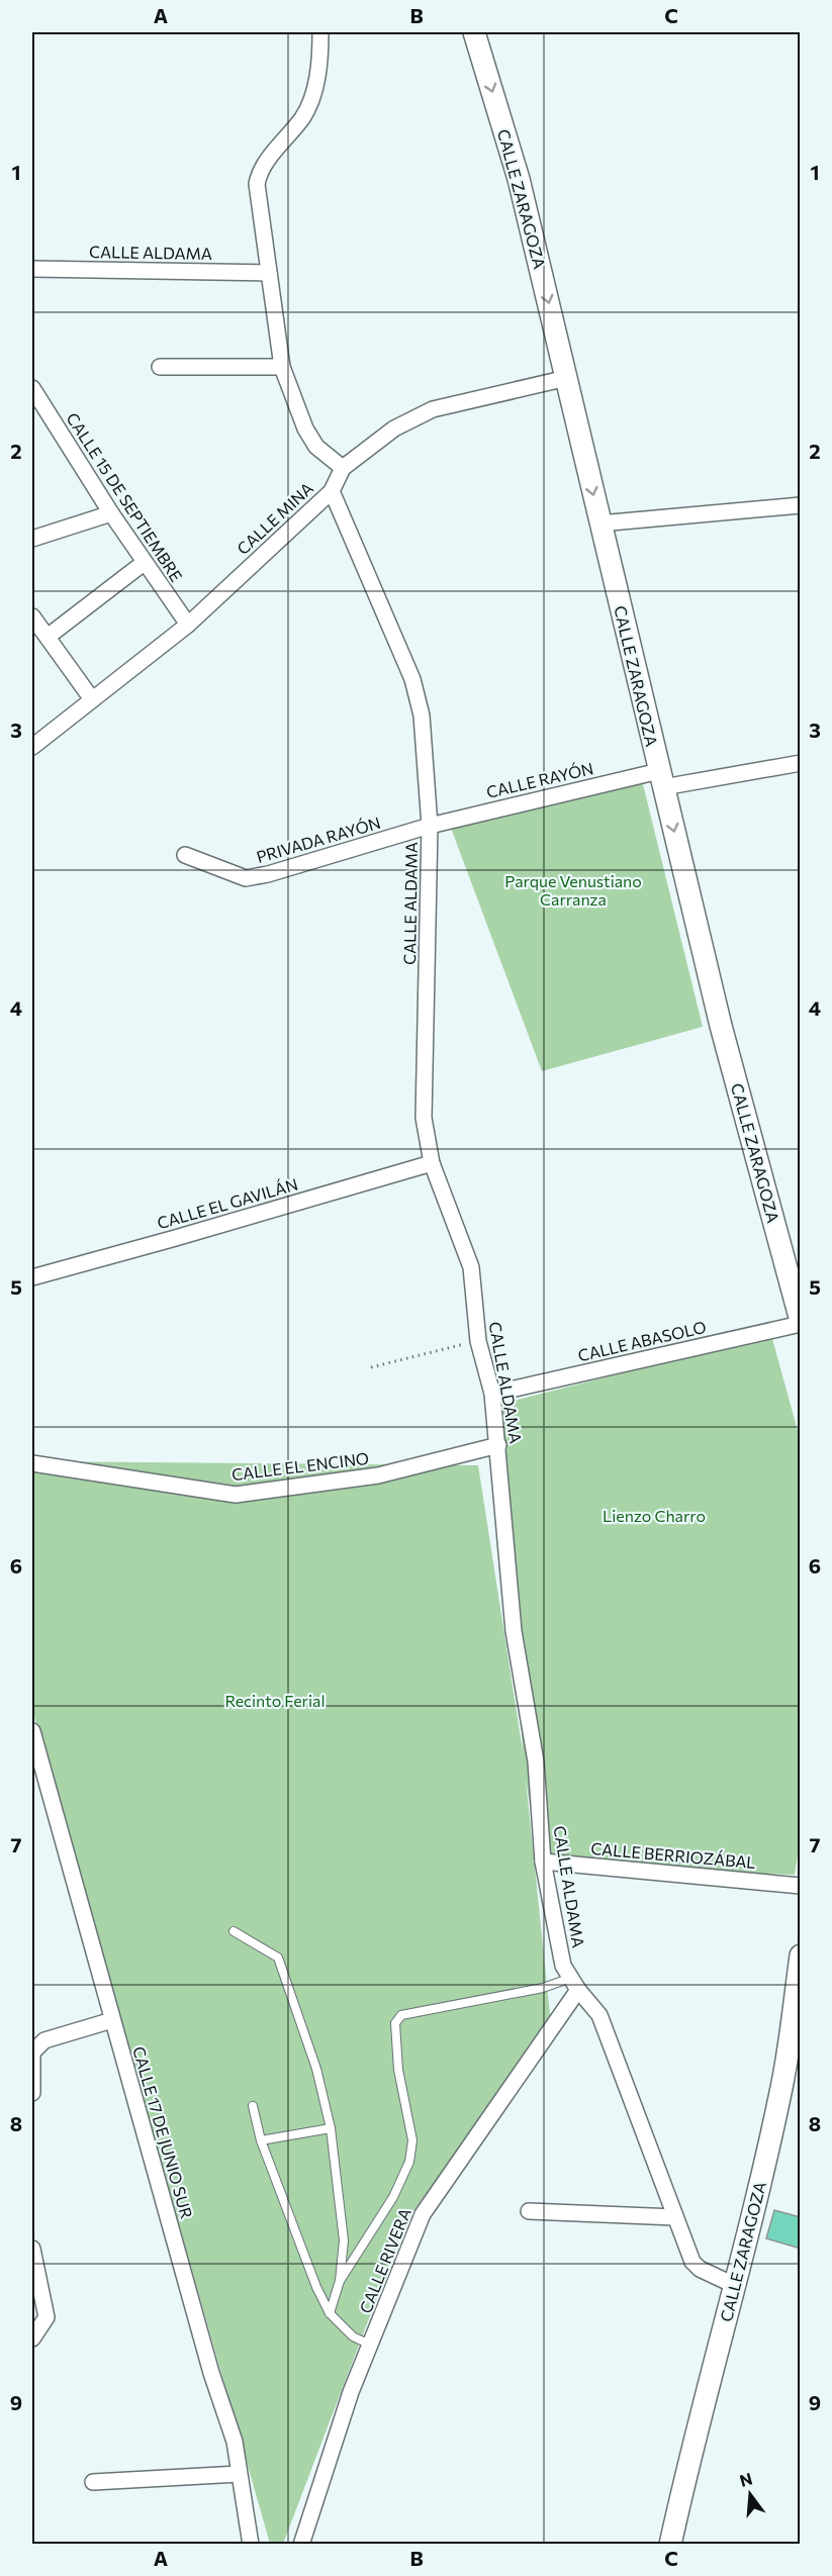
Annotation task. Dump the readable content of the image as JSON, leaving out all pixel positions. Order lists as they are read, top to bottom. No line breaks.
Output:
{"streets":{"main road":["CALLE ZARAGOZA"],"street":["CALLE ALDAMA","CALLE 15 DE SEPTIEMBRE","CALLE MINA","CALLE RAYÓN","PRIVADA RAYÓN","CALLE EL GAVILÁN","CALLE ABASOLO","CALLE EL ENCINO","CALLE BERRIOZÁBAL","CALLE 17 DE JUNIO SUR","CALLE RIVERA"]},"crossings":[["CALLE ZARAGOZA","CALLE ALDAMA"],["CALLE ZARAGOZA","CALLE MINA"],["CALLE ZARAGOZA","CALLE RAYÓN"],["CALLE ZARAGOZA","CALLE ABASOLO"],["CALLE ALDAMA","CALLE MINA"],["CALLE ALDAMA","CALLE RAYÓN"],["CALLE ALDAMA","PRIVADA RAYÓN"],["CALLE ALDAMA","CALLE EL GAVILÁN"],["CALLE ALDAMA","CALLE ABASOLO"],["CALLE ALDAMA","CALLE EL ENCINO"],["CALLE ALDAMA","CALLE BERRIOZÁBAL"],["CALLE ALDAMA","CALLE RIVERA"],["CALLE 15 DE SEPTIEMBRE","CALLE MINA"],["CALLE RAYÓN","PRIVADA RAYÓN"]],"one_way":["CALLE ZARAGOZA"],"parks":["Parque Venustiano Carranza","Lienzo Charro","Recinto Ferial"],"north":"top","grid":{"columns":["A","B","C"],"rows":["1","2","3","4","5","6","7","8","9"]}}
